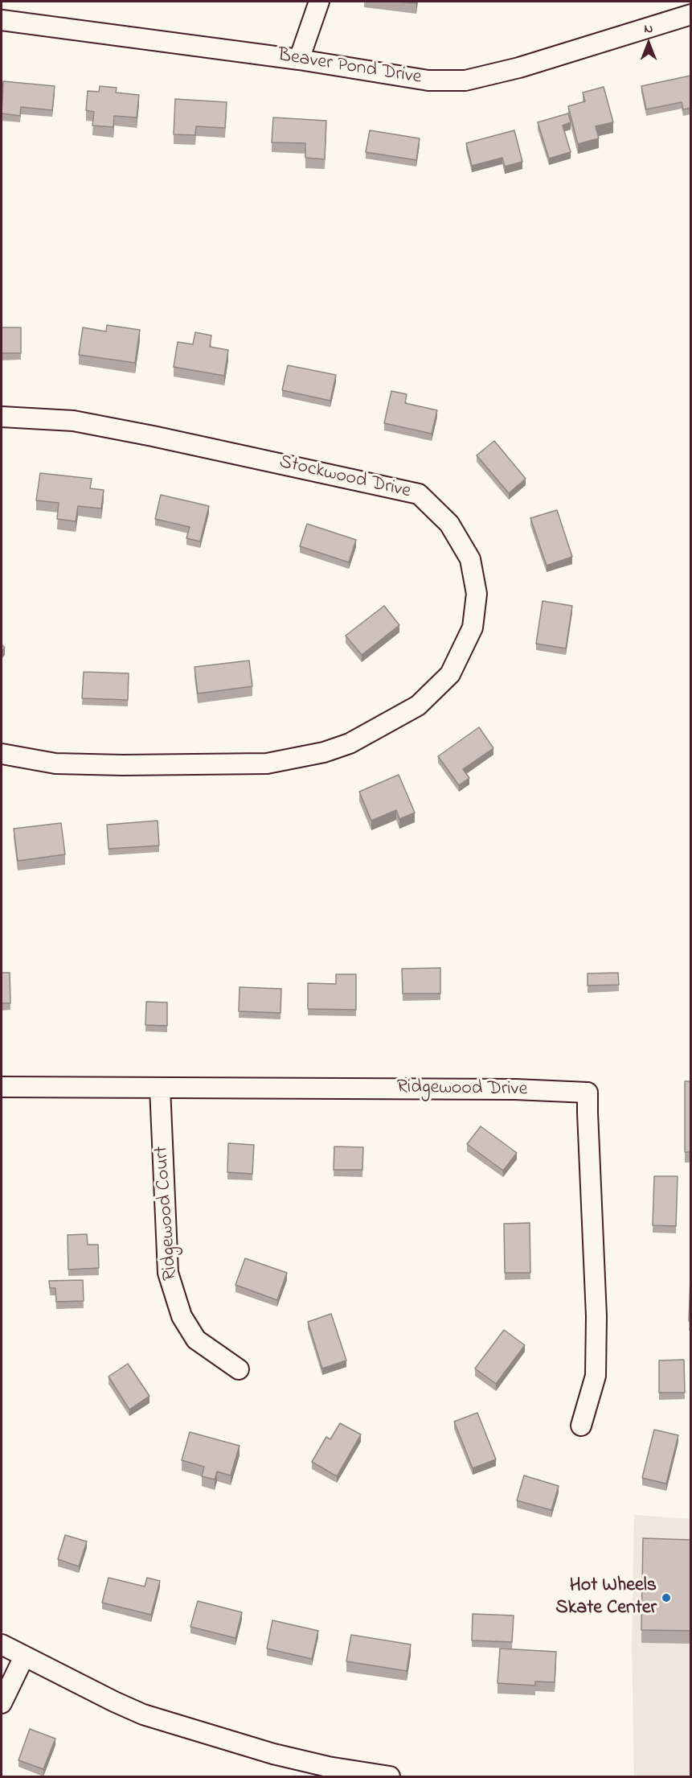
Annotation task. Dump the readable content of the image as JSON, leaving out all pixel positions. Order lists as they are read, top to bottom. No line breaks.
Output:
{"streets":{"street":["Beaver Pond Drive","Stockwood Drive","Ridgewood Drive","Ridgewood Court"]},"crossings":[["Ridgewood Drive","Ridgewood Court"]],"places":["Hot Wheels Skate Center"],"north":"top"}
